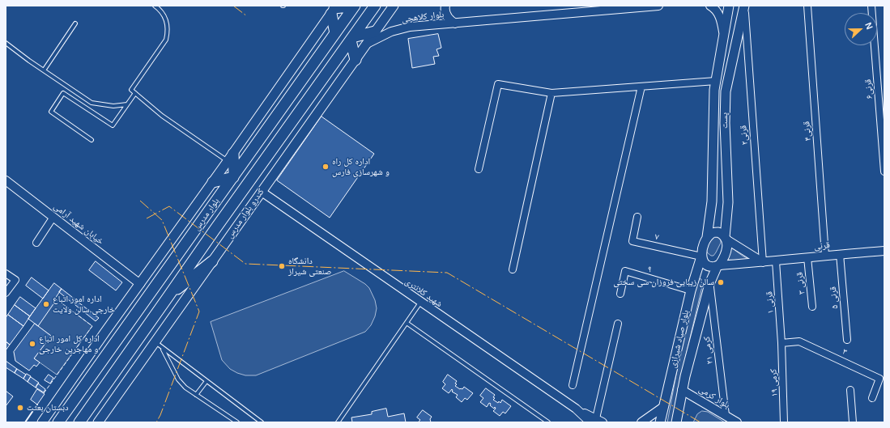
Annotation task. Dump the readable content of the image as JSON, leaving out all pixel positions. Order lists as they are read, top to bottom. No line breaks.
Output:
{"streets":{"main road":["پست","کندرو بلوار مدرس","بلوار مدرس","بلوار صیاد شیرازی"],"street":["بلوار کلاهچی","قرنی۶","قرنی۴","قرنی۲","خیابان شهید آرامی","۷","قرنی","۹","قرنی ۳","شهید کلانتری","قرنی ۵","قرنی ۱","کرمی ۲۱","۳","کرمی ۱۹","بلوار کرمی"]},"crossings":[["بلوار کلاهچی","کندرو بلوار مدرس"],["پست","قرنی۲"],["پست","۷"],["پست","قرنی"],["پست","بلوار صیاد شیرازی"],["قرنی۴","قرنی"],["قرنی۲","قرنی"],["کندرو بلوار مدرس","شهید کلانتری"],["۷","قرنی"],["۷","بلوار صیاد شیرازی"],["قرنی","قرنی ۳"],["قرنی","قرنی ۵"],["قرنی","قرنی ۱"],["قرنی","بلوار صیاد شیرازی"],["۹","بلوار صیاد شیرازی"],["قرنی ۱","۳"],["قرنی ۱","کرمی ۱۹"],["بلوار صیاد شیرازی","کرمی ۲۱"],["بلوار صیاد شیرازی","بلوار کرمی"],["کرمی ۲۱","بلوار کرمی"],["۳","کرمی ۱۹"]],"places":["اداره کل راه و شهرسازی فارس","دانشگاه صنعتی شیراز","سالن زیبایی فروزان سی سختی","اداره امور اتباع خارجی سالن ولایت","اداره کل امور اتباع و مهاجرین خارجی","دبستان بعثت"],"north":"right"}
